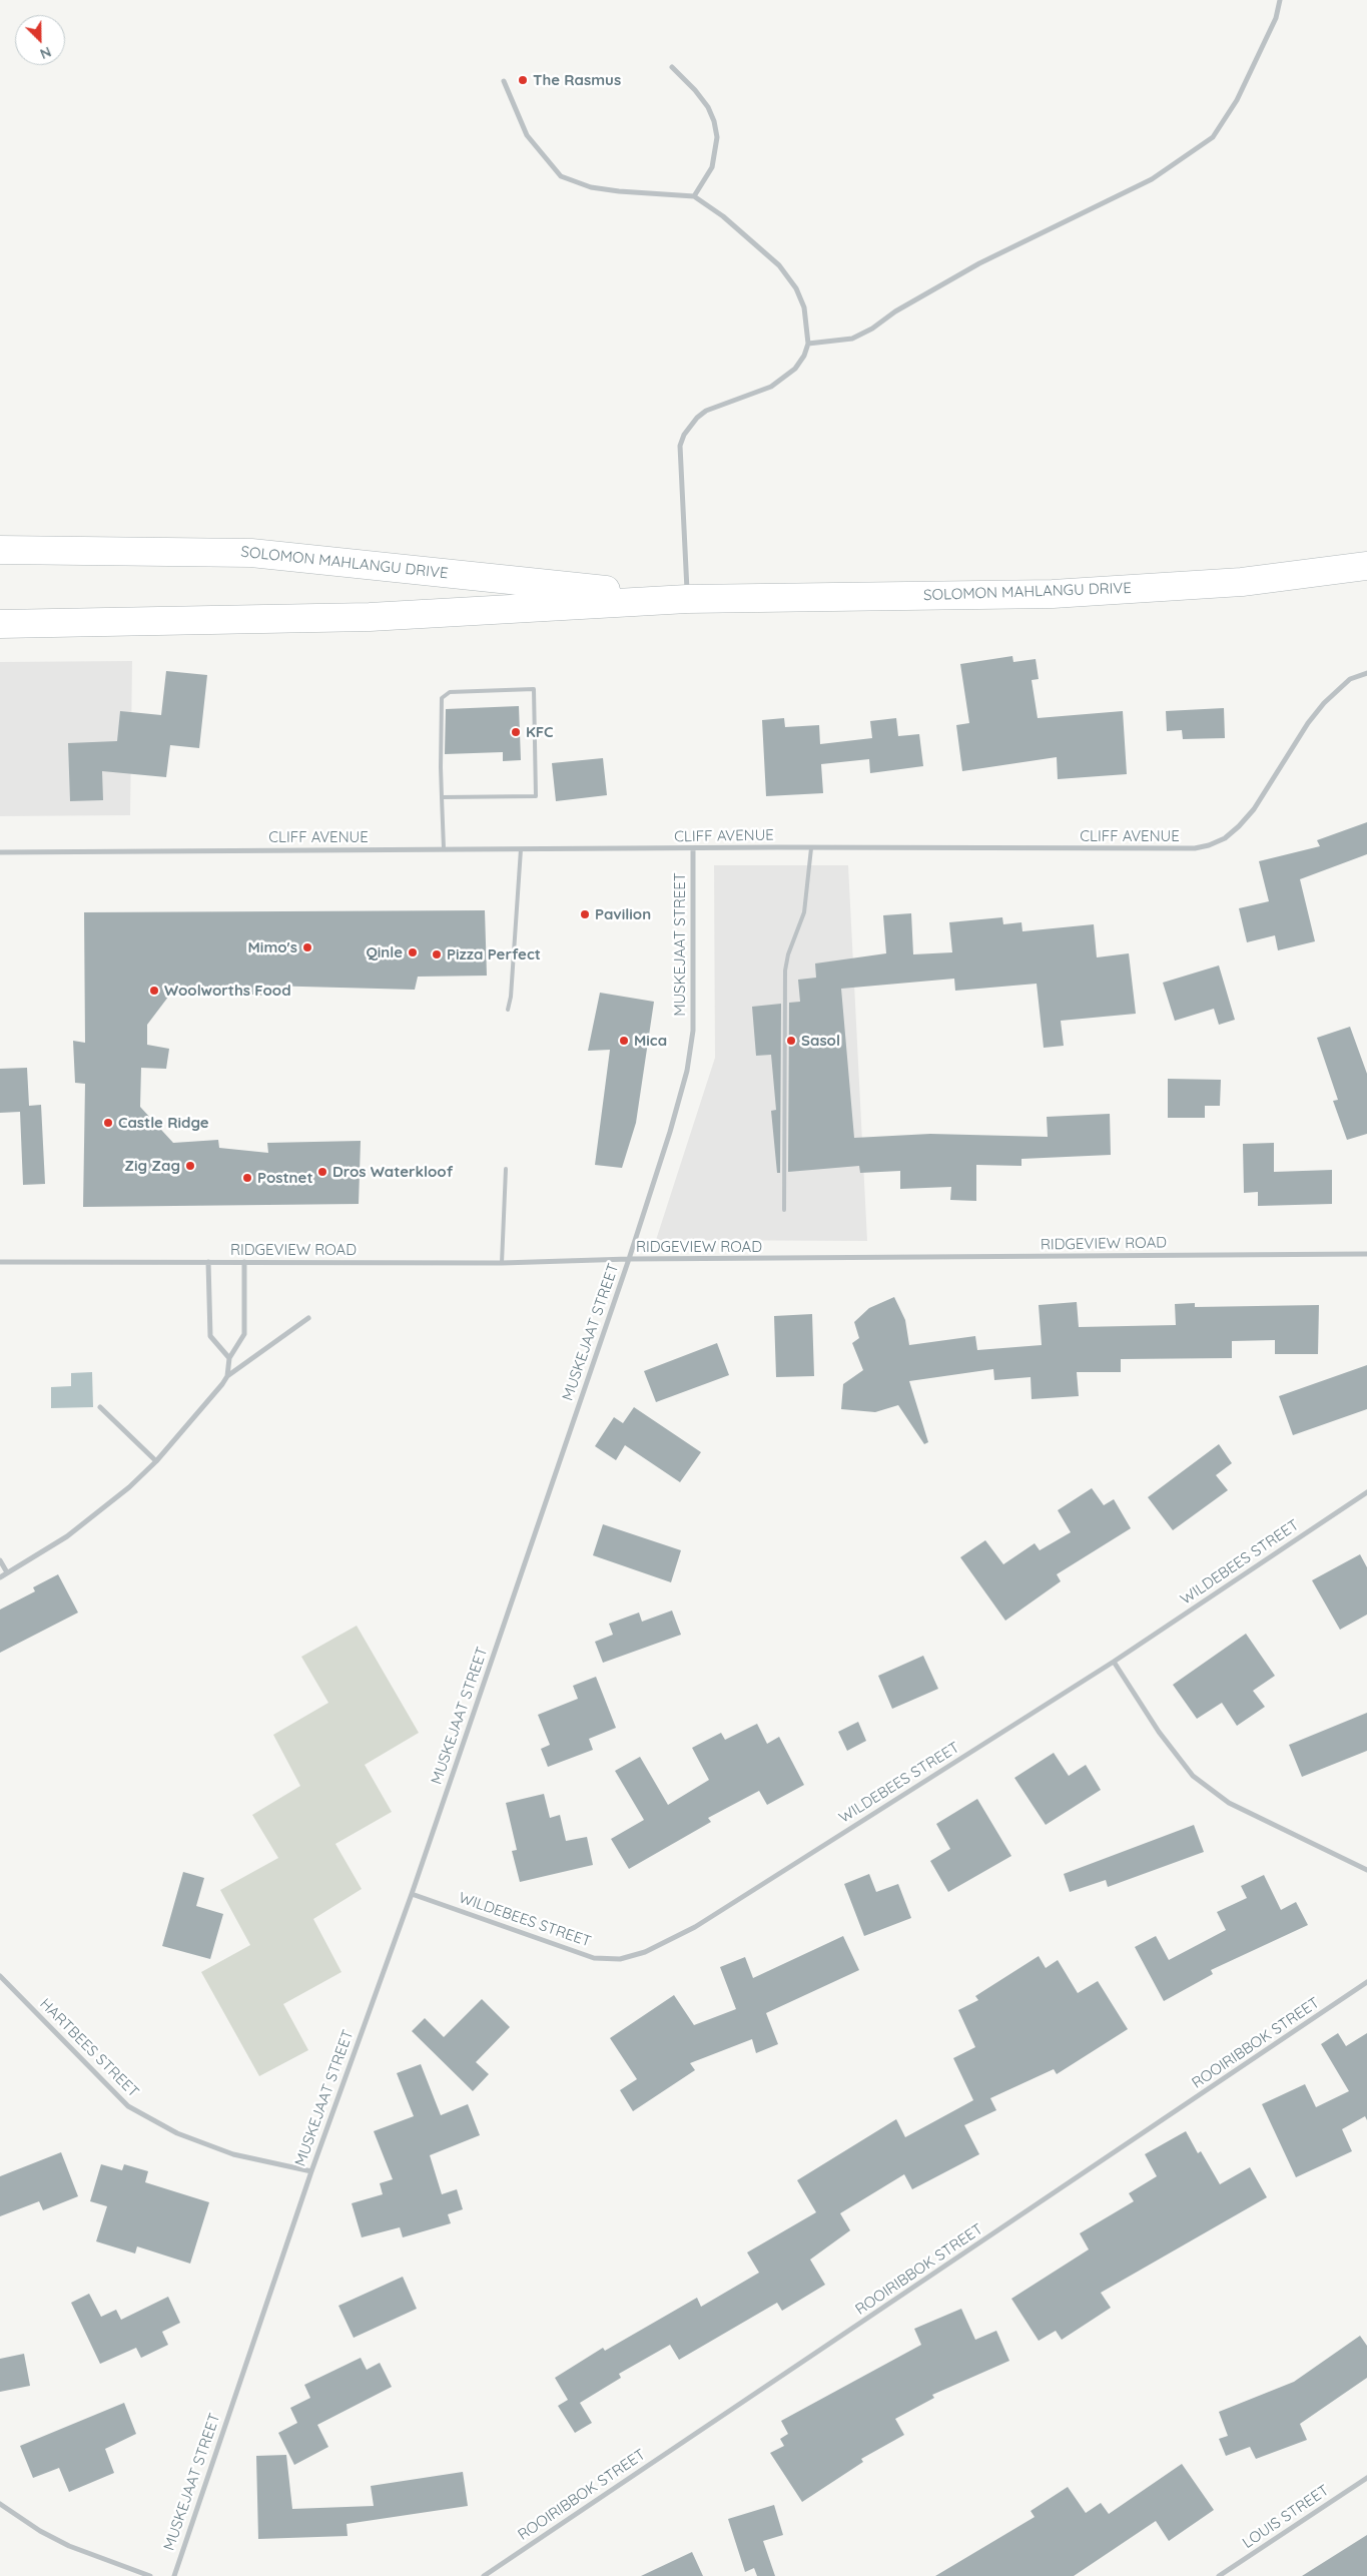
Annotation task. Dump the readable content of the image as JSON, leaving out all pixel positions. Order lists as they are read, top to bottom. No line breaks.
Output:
{"streets":{"main road":["SOLOMON MAHLANGU DRIVE"],"street":["CLIFF AVENUE","MUSKEJAAT STREET","RIDGEVIEW ROAD","WILDEBEES STREET","ROOIRIBBOK STREET","HARTBEES STREET","LOUIS STREET"]},"crossings":[["CLIFF AVENUE","MUSKEJAAT STREET"],["MUSKEJAAT STREET","RIDGEVIEW ROAD"],["MUSKEJAAT STREET","WILDEBEES STREET"],["MUSKEJAAT STREET","HARTBEES STREET"]],"places":["The Rasmus","KFC","Pavilion","Mimo's","Qinle","Pizza Perfect","Woolworths Food","Mica","Sasol","Castle Ridge","Zig Zag","Dros Waterkloof","Postnet"],"north":"bottom right"}
